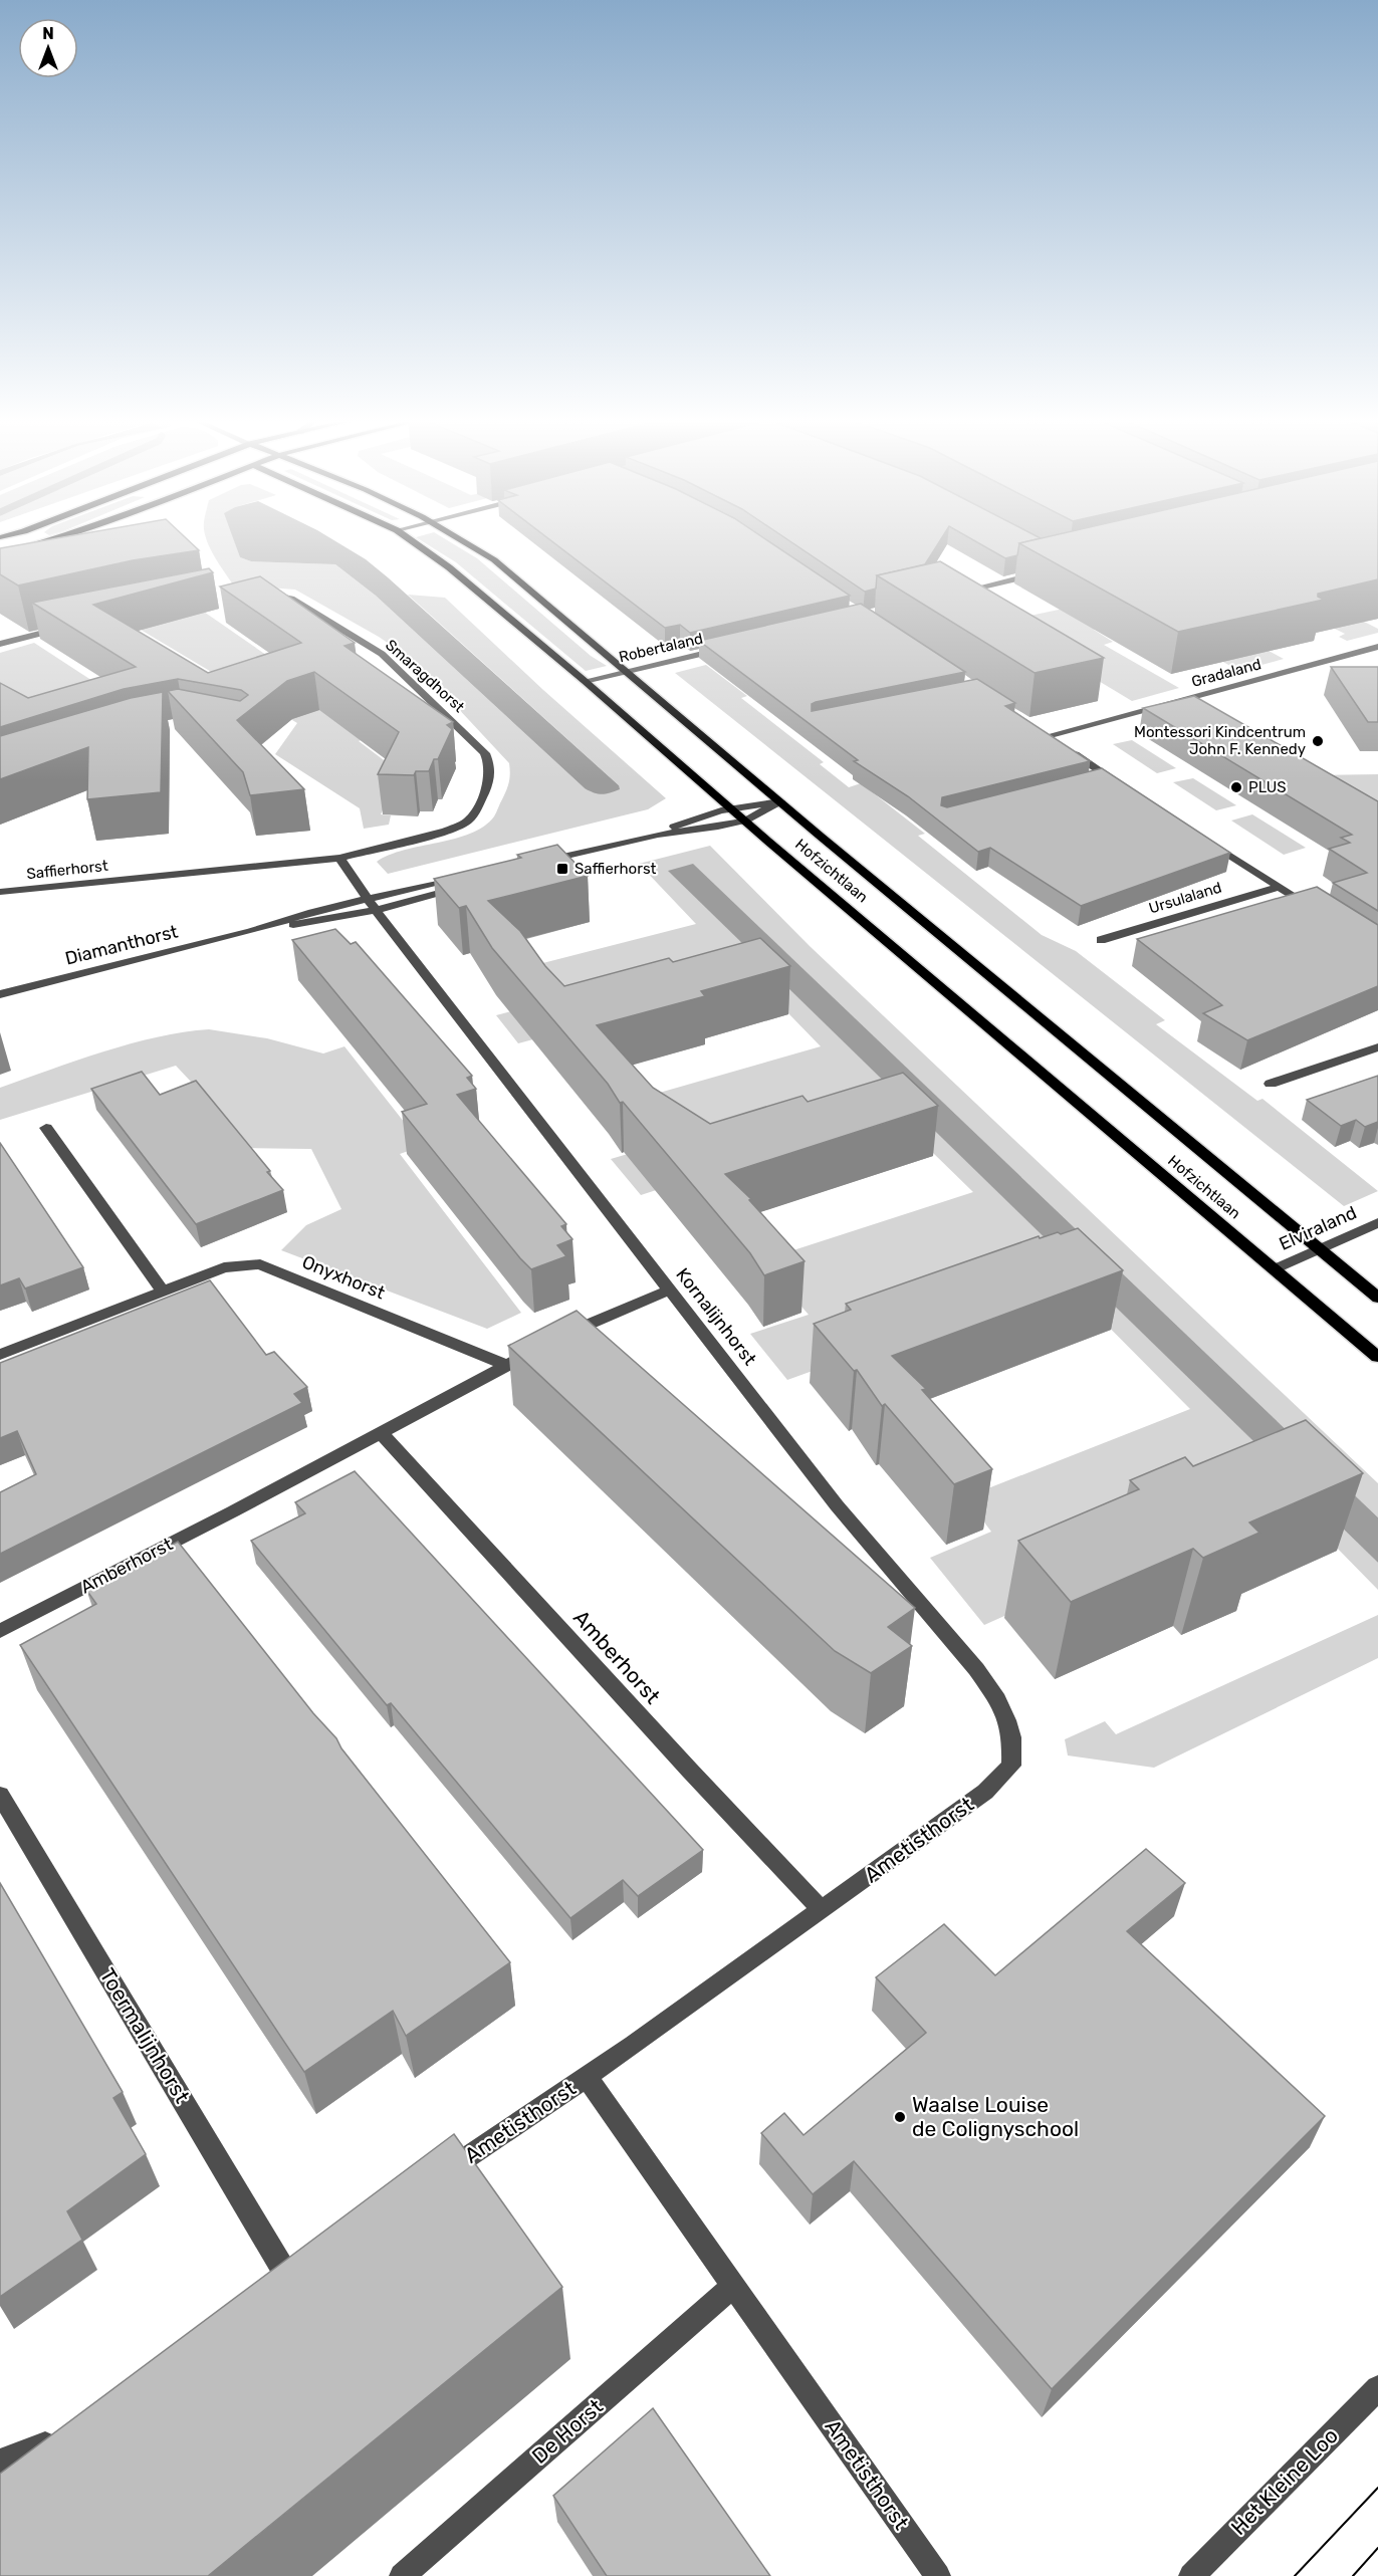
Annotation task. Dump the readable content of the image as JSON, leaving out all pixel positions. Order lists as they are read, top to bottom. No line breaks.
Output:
{"streets":{"main road":["Hofzichtlaan"],"street":["Robertaland","Gradaland","Smaragdhorst","Saffierhorst","Ursulaland","Diamanthorst","Elviraland","Onyxhorst","Kornalijnhorst","Amberhorst","Ametisthorst","Toermalijnhorst","De Horst","Het Kleine Loo"]},"crossings":[["Robertaland","Hofzichtlaan"],["Smaragdhorst","Saffierhorst"],["Hofzichtlaan","Elviraland"],["Diamanthorst","Kornalijnhorst"],["Onyxhorst","Amberhorst"],["Kornalijnhorst","Amberhorst"],["Kornalijnhorst","Ametisthorst"],["Amberhorst","Ametisthorst"],["Ametisthorst","De Horst"]],"places":{"other":["Montessori Kindcentrum John F. Kennedy","PLUS","Waalse Louise de Colignyschool"],"transit":["Saffierhorst"]},"north":"top"}
